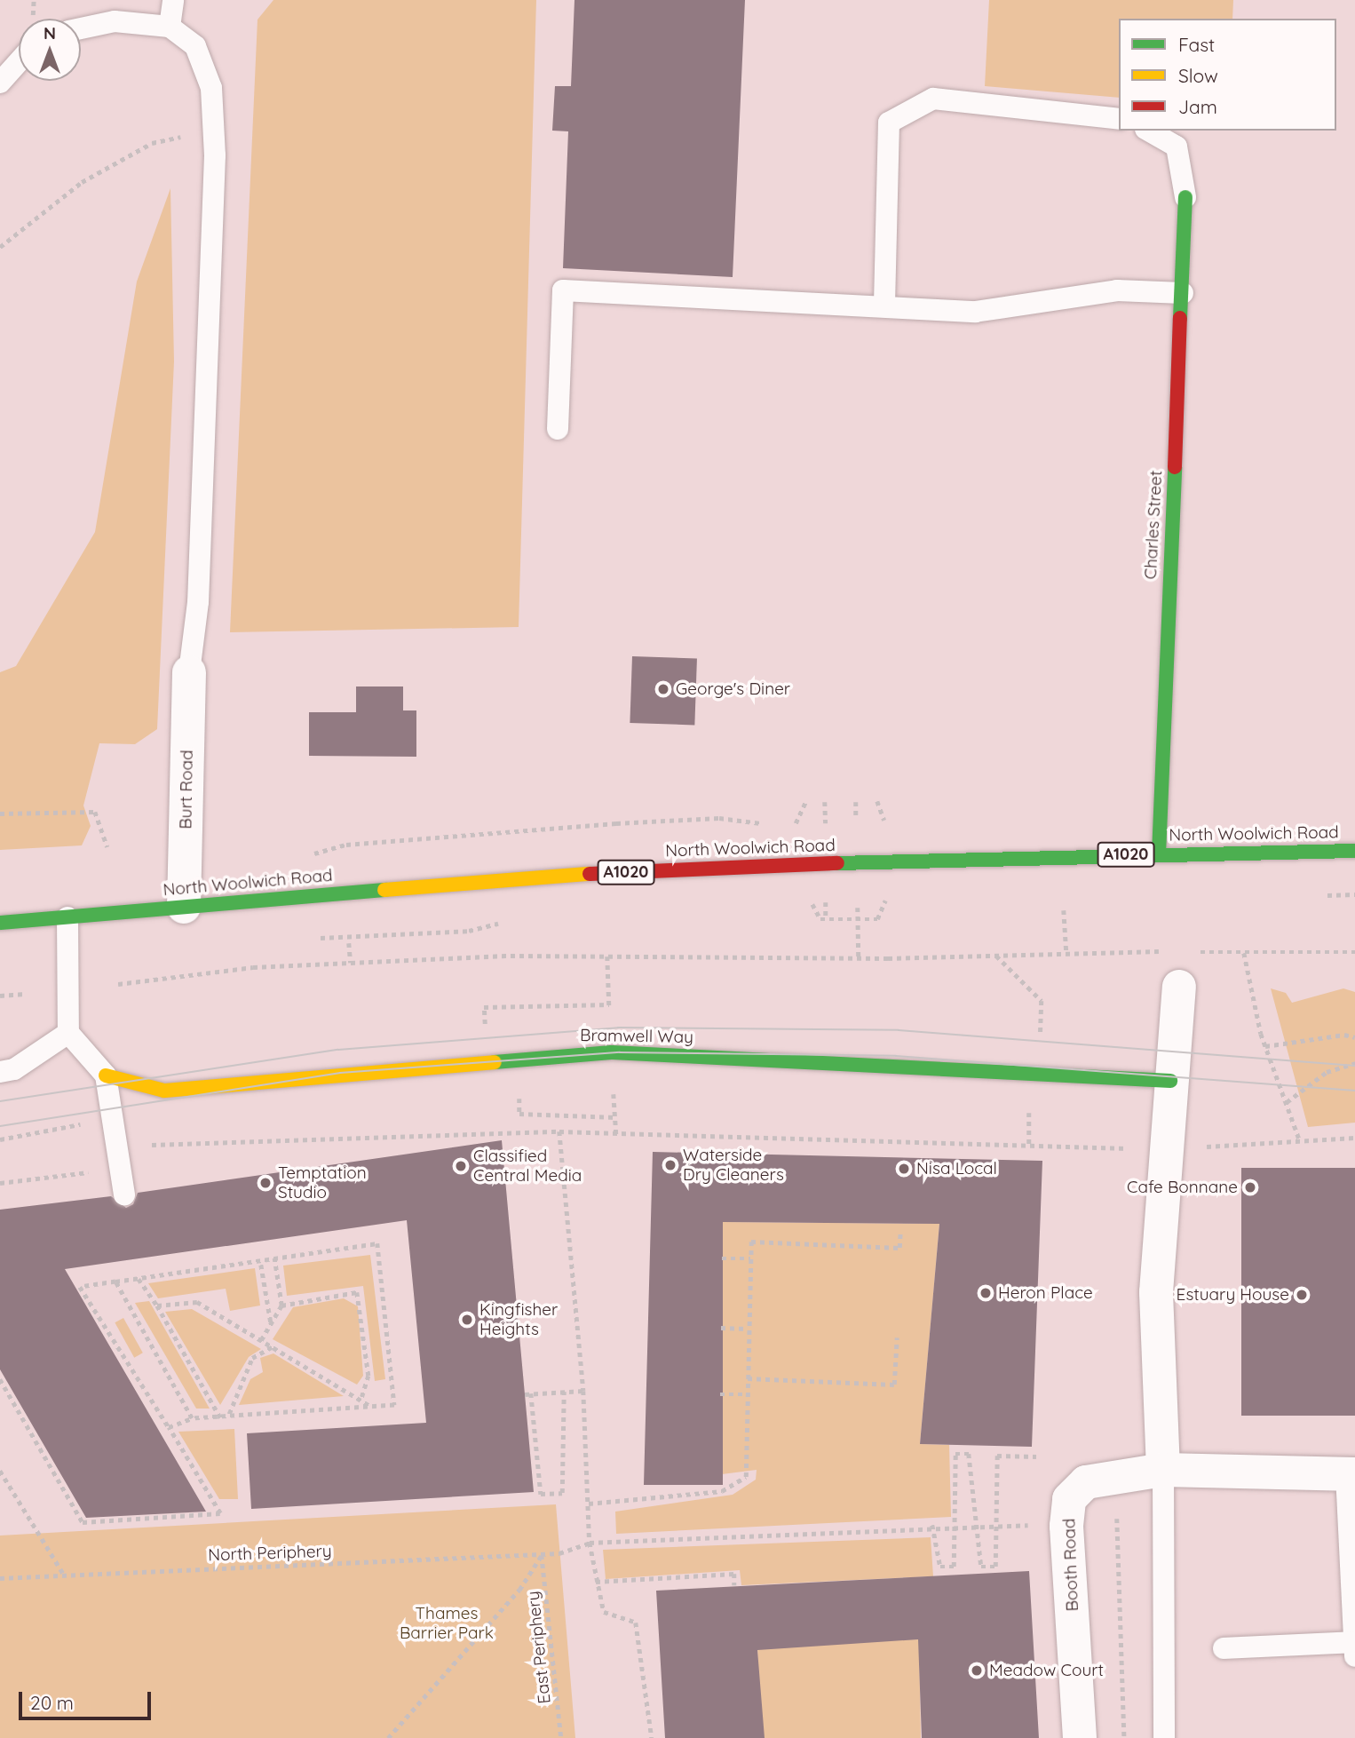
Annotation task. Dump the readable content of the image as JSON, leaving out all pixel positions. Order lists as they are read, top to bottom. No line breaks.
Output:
{"streets":{"street":["Charles Street","Burt Road","North Woolwich Road","A1020","Bramwell Way","Booth Road"],"path":["North Periphery","East Periphery"]},"crossings":[["Charles Street","North Woolwich Road"],["Burt Road","North Woolwich Road"],["North Periphery","East Periphery"]],"parks":["Thames Barrier Park"],"places":["George's Diner","Waterside Dry Cleaners","Classified Central Media","Nisa Local","Temptation Studio","Cafe Bonnane","Heron Place","Estuary House","Kingfisher Heights","Meadow Court"],"legend":["Fast","Slow","Jam"],"scale_bar":"20 m","north":"top"}
